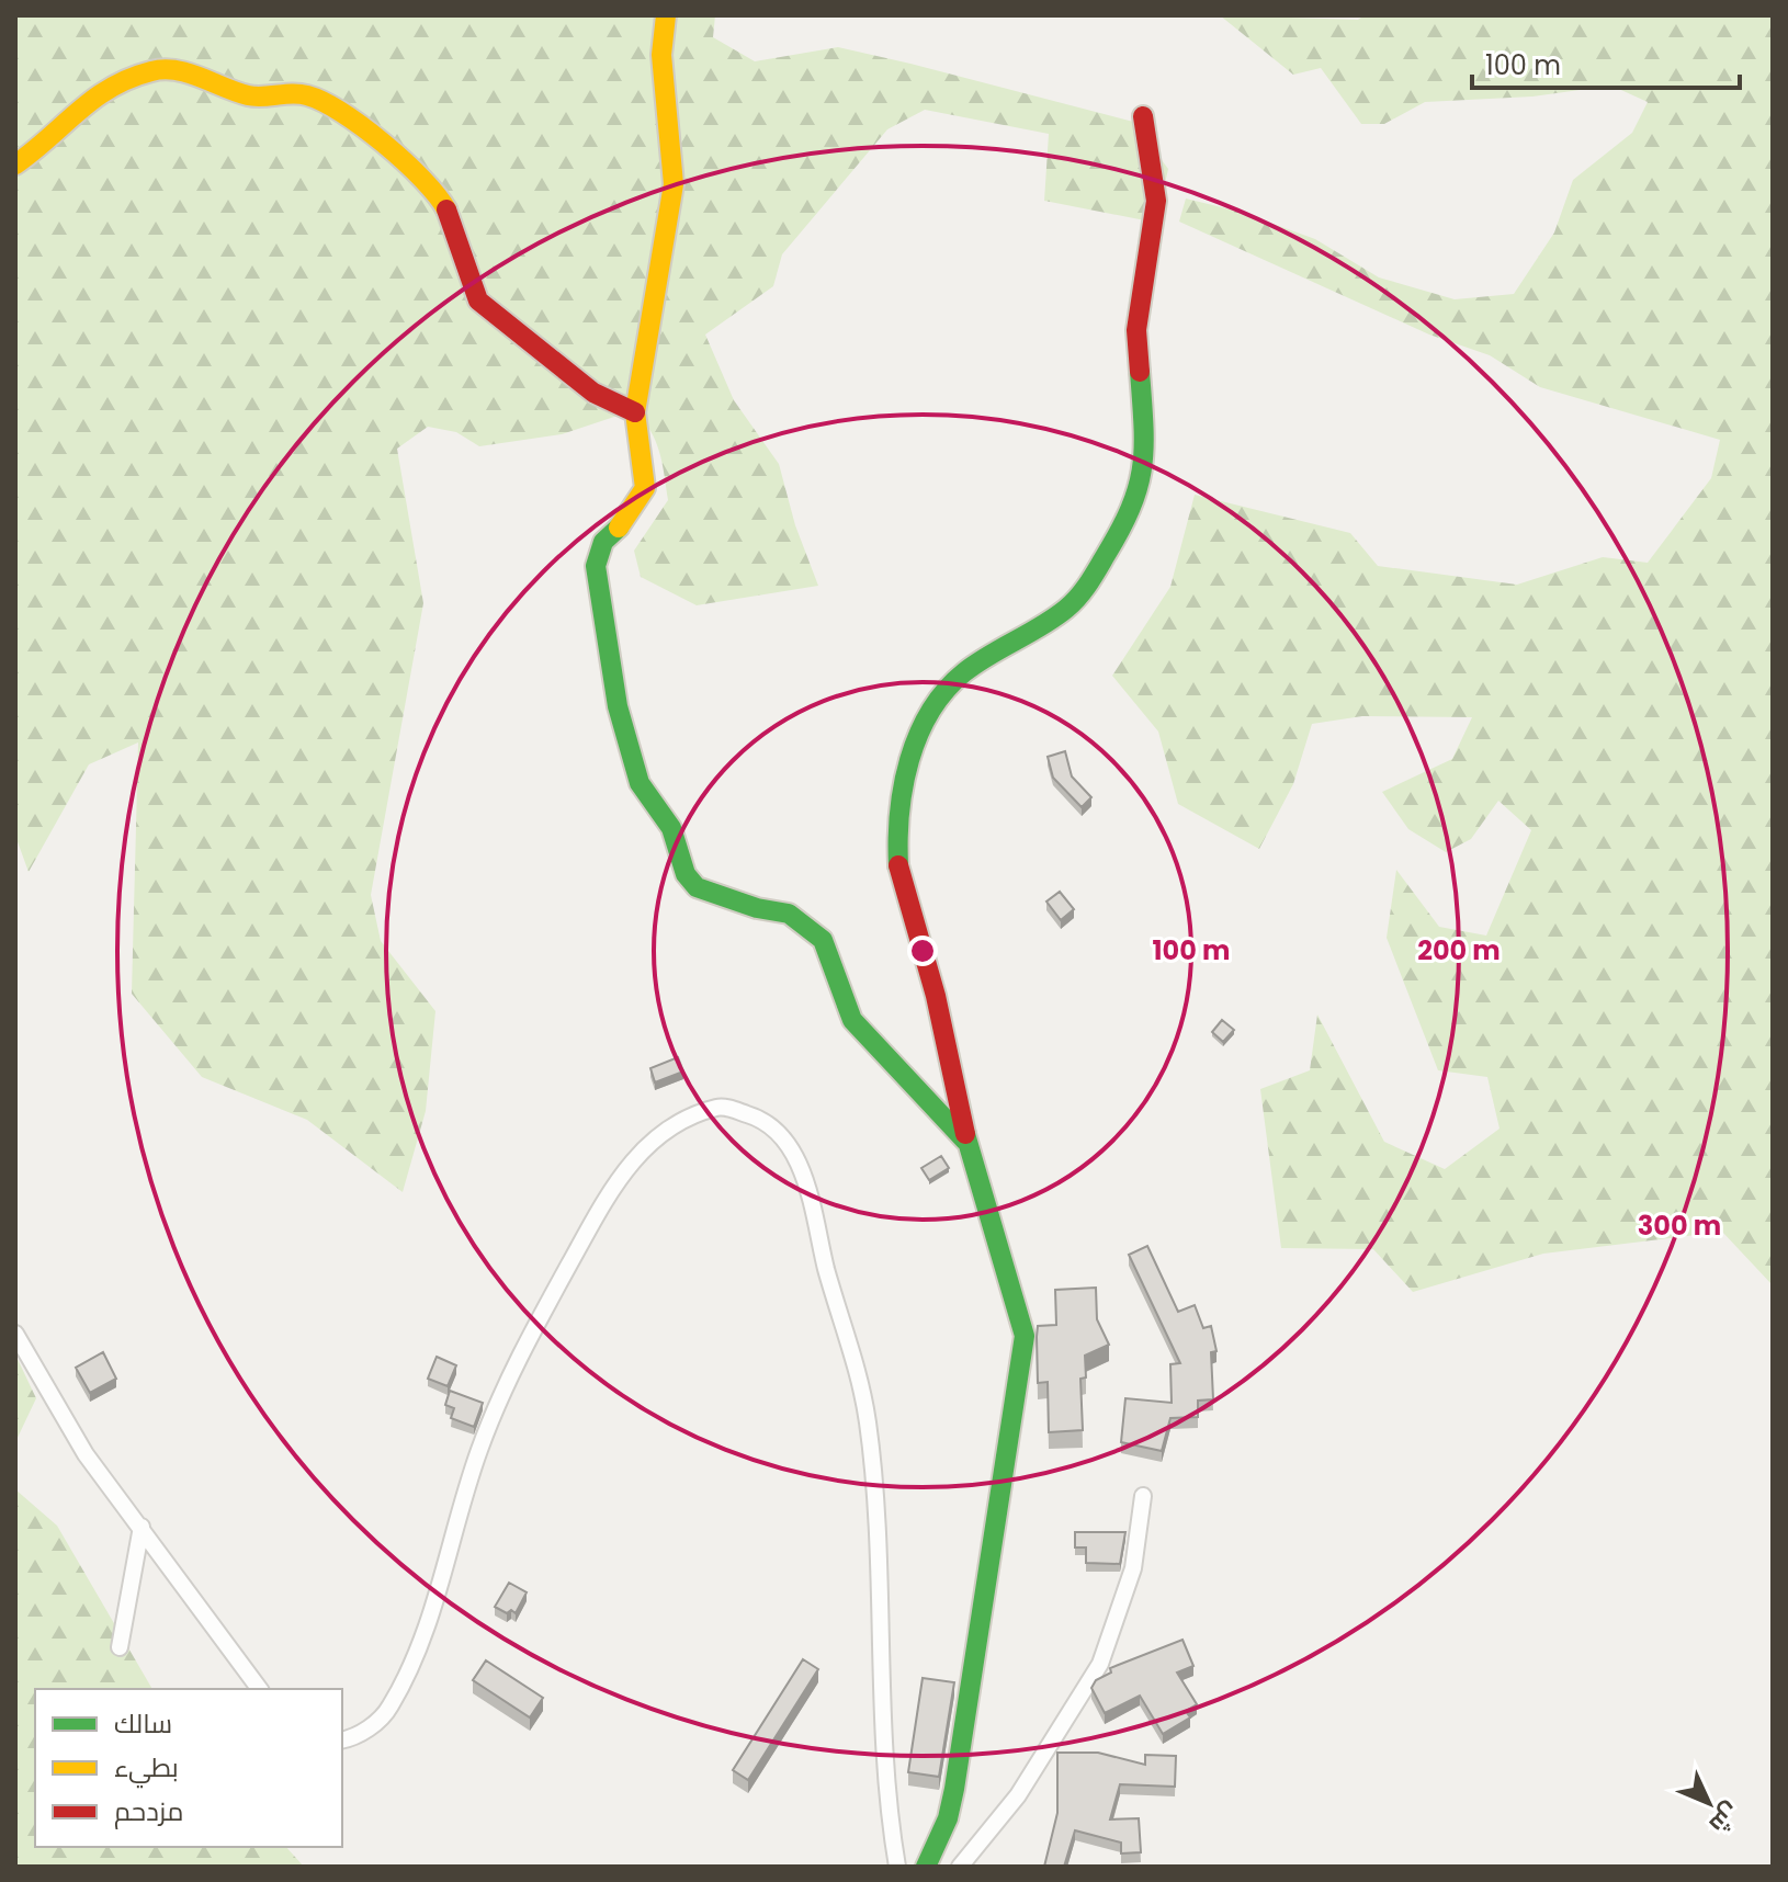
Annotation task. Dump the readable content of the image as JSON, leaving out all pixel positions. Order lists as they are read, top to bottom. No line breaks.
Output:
{"legend":["سالك","بطيء","مزدحم"],"scale_bar":"100 m","north":"bottom right","rings":["100 m","200 m","300 m"]}
